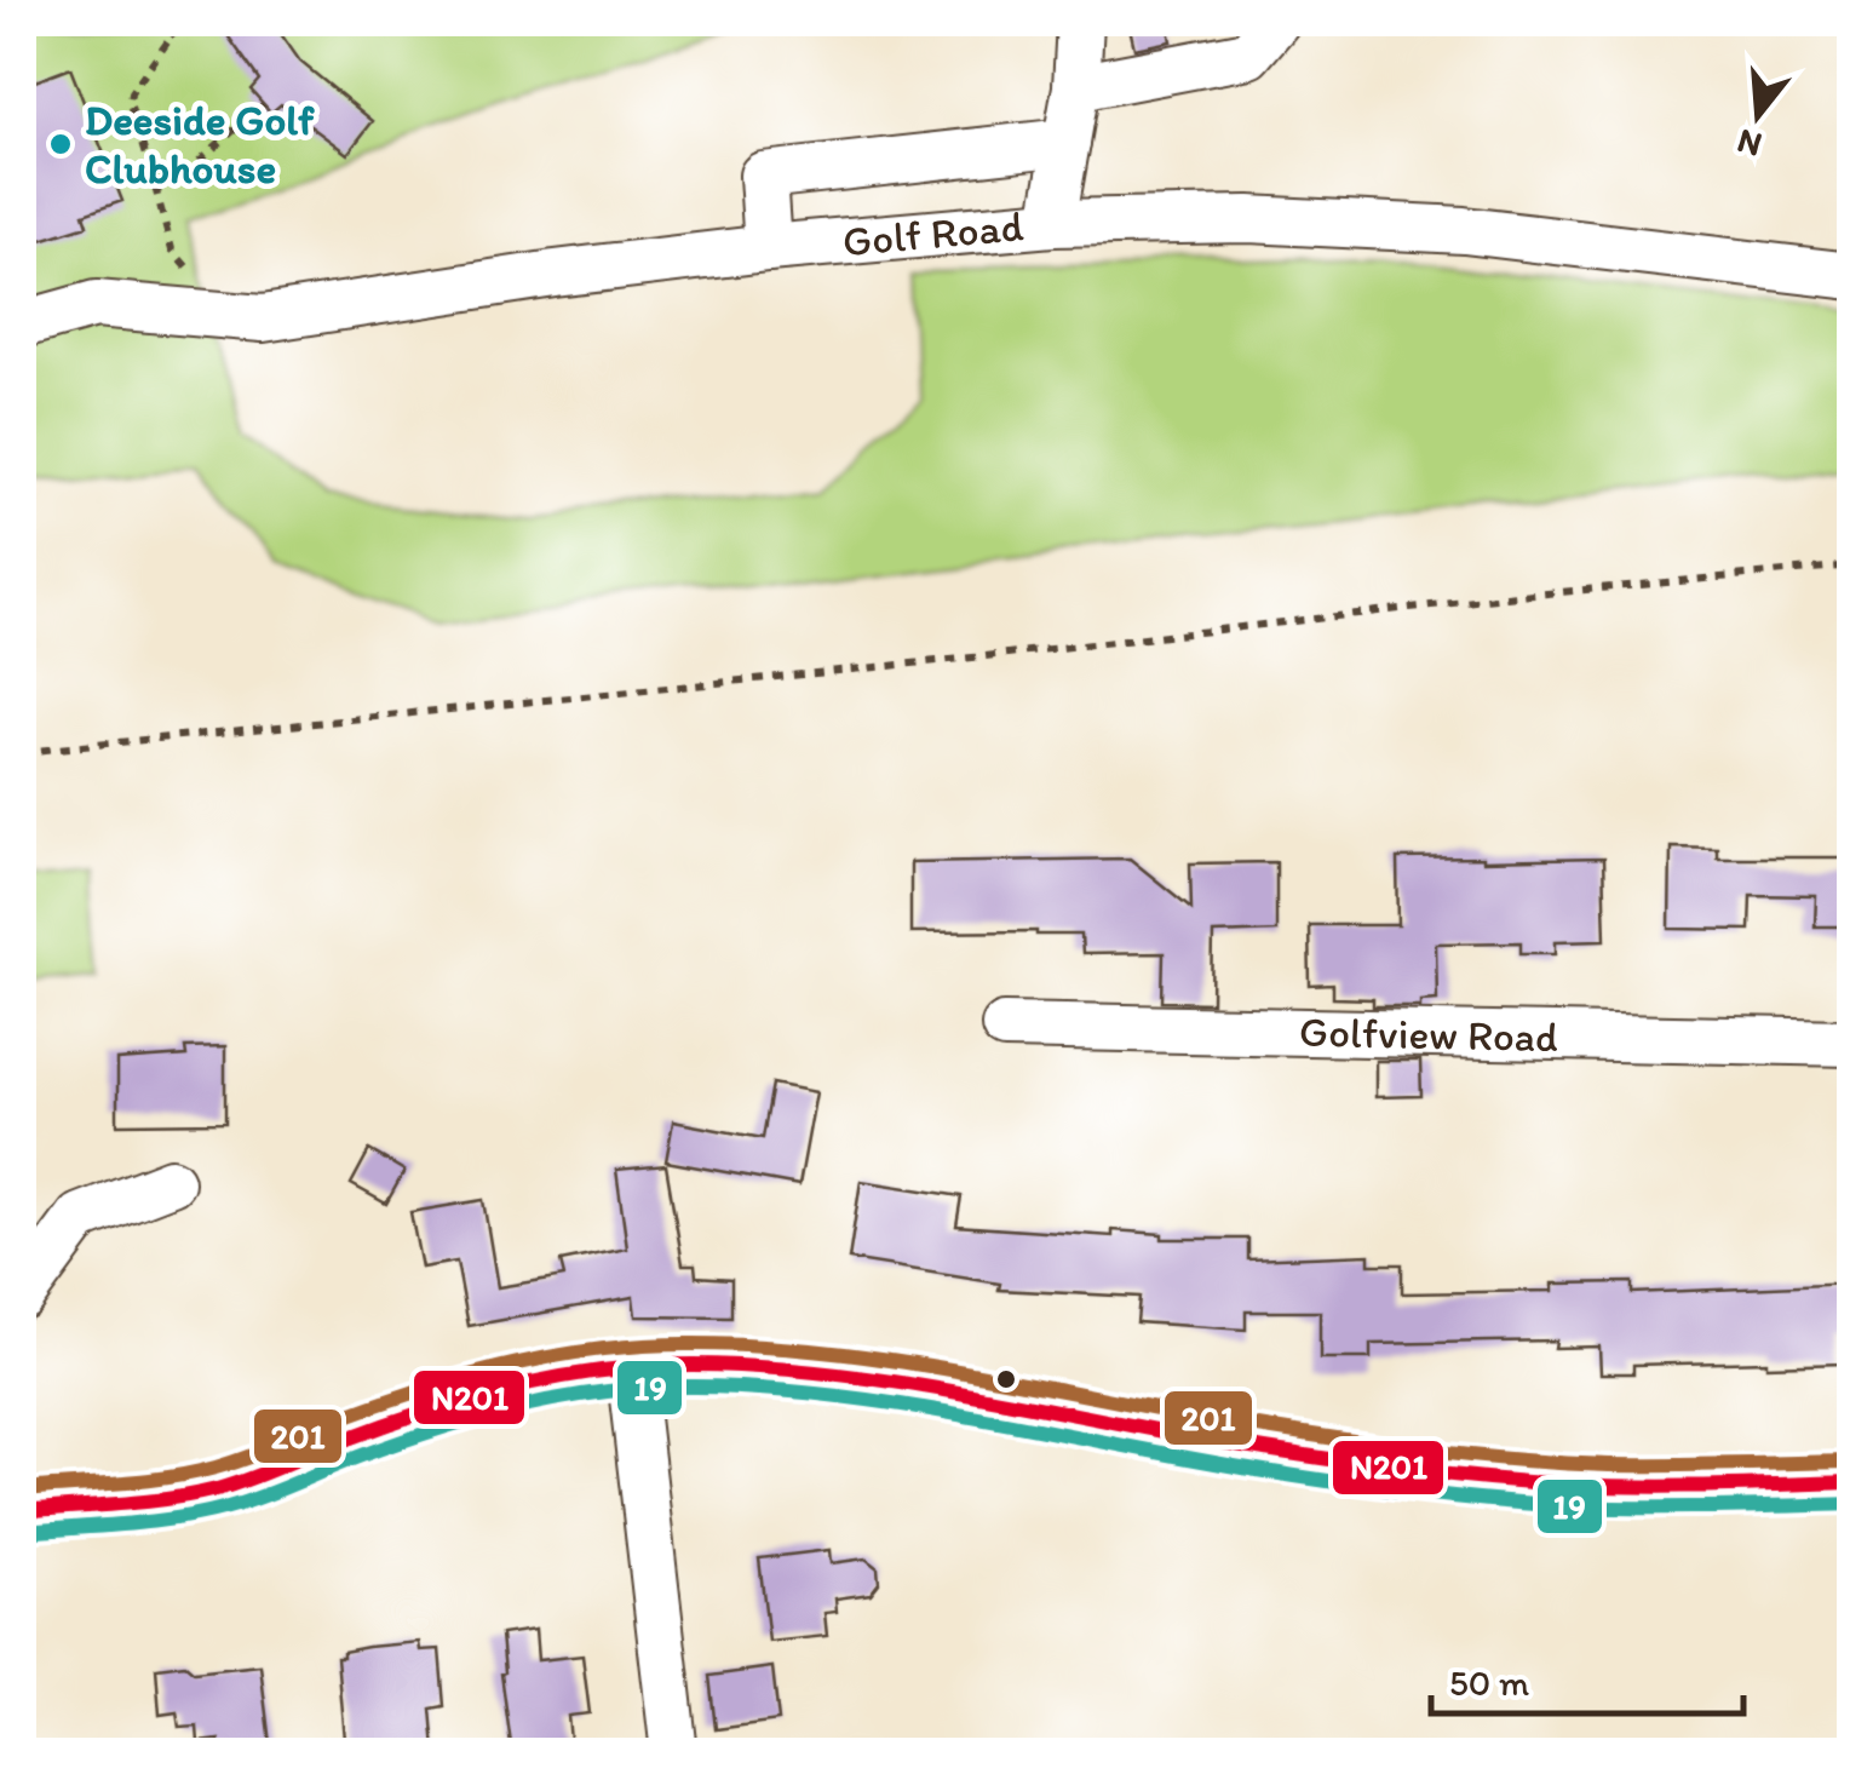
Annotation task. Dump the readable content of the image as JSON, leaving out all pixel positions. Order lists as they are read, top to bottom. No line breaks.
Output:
{"streets":{"street":["Golf Road","Golfview Road"]},"places":["Deeside Golf Clubhouse"],"lines":["transit line 201","transit line N201","transit line 19"],"scale_bar":"50 m","north":"bottom"}
